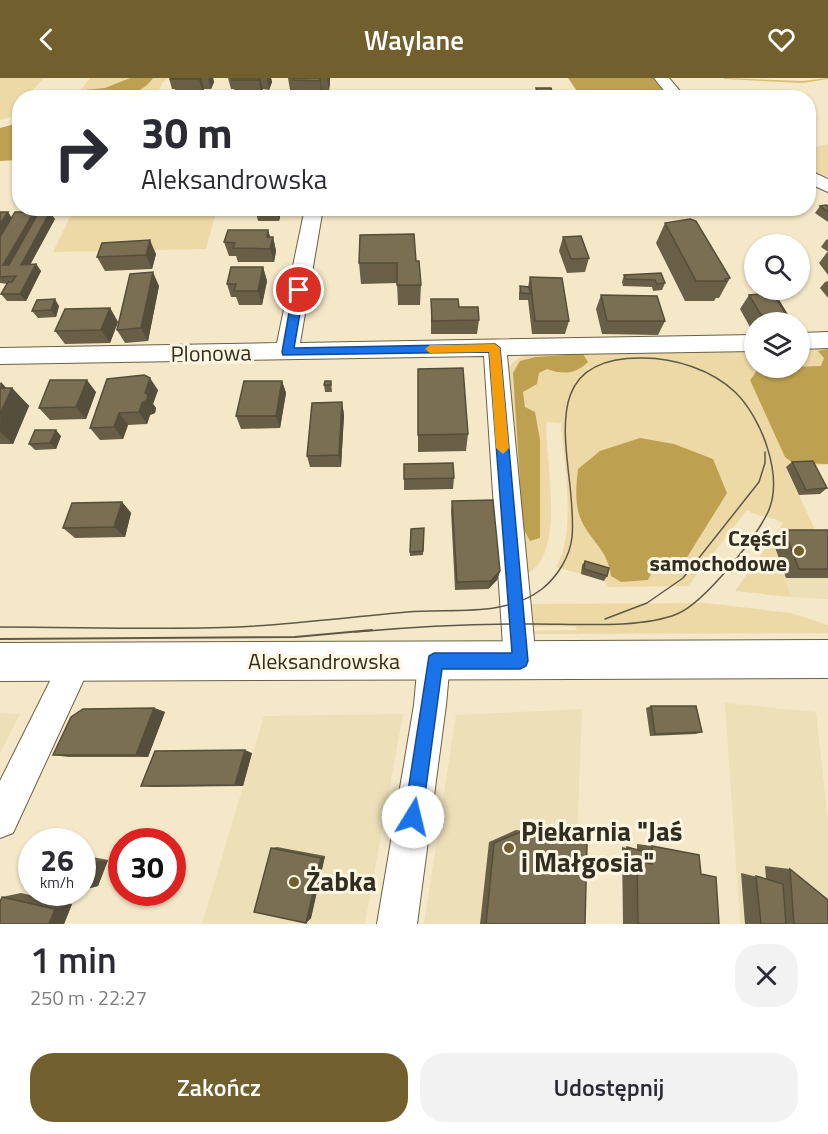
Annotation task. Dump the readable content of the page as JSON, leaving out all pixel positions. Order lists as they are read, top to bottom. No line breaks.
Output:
{"streets":{"main road":["Aleksandrowska"],"street":["Plonowa"]},"places":["Części samochodowe","Piekarnia \"Jaś i Małgosia\"","Żabka"],"page":{"header":"Waylane","turn":["30 m","Aleksandrowska"],"speed":"26 km/h","limit":"30","heading":["1 min","250 m · 22:27"],"buttons":["Zakończ","Udostępnij"]}}
